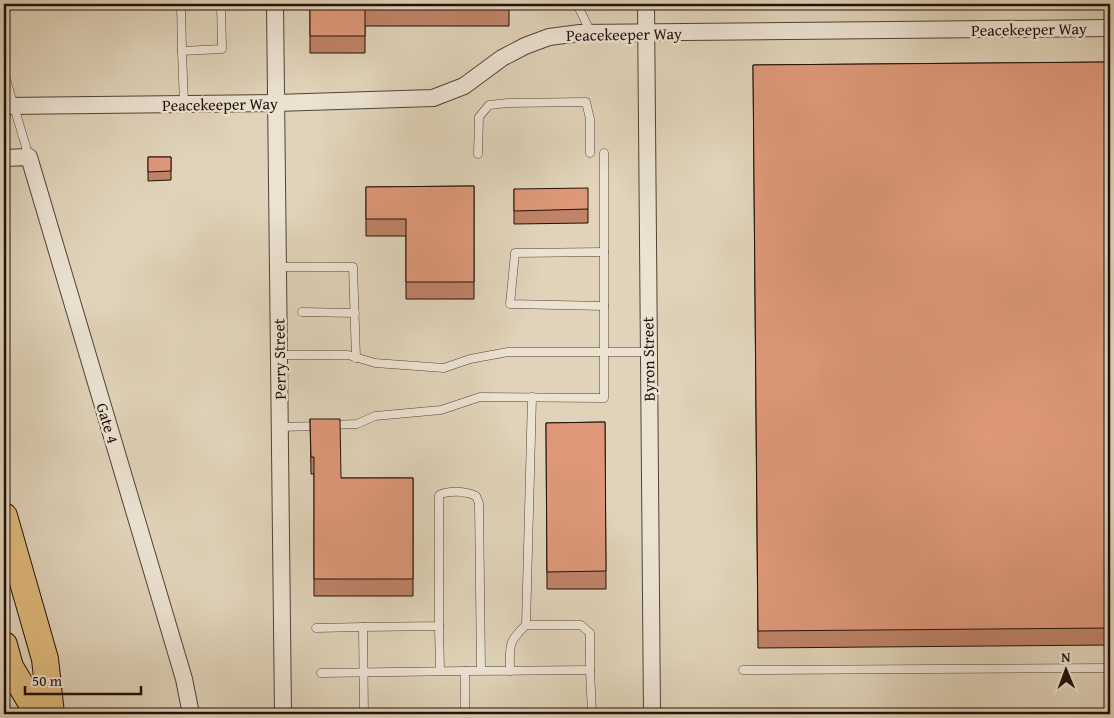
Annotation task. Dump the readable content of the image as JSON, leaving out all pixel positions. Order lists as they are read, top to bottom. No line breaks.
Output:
{"streets":{"street":["Peacekeeper Way","Perry Street","Byron Street","Gate 4"]},"crossings":[["Peacekeeper Way","Perry Street"],["Peacekeeper Way","Byron Street"]],"scale_bar":"50 m","north":"top"}
